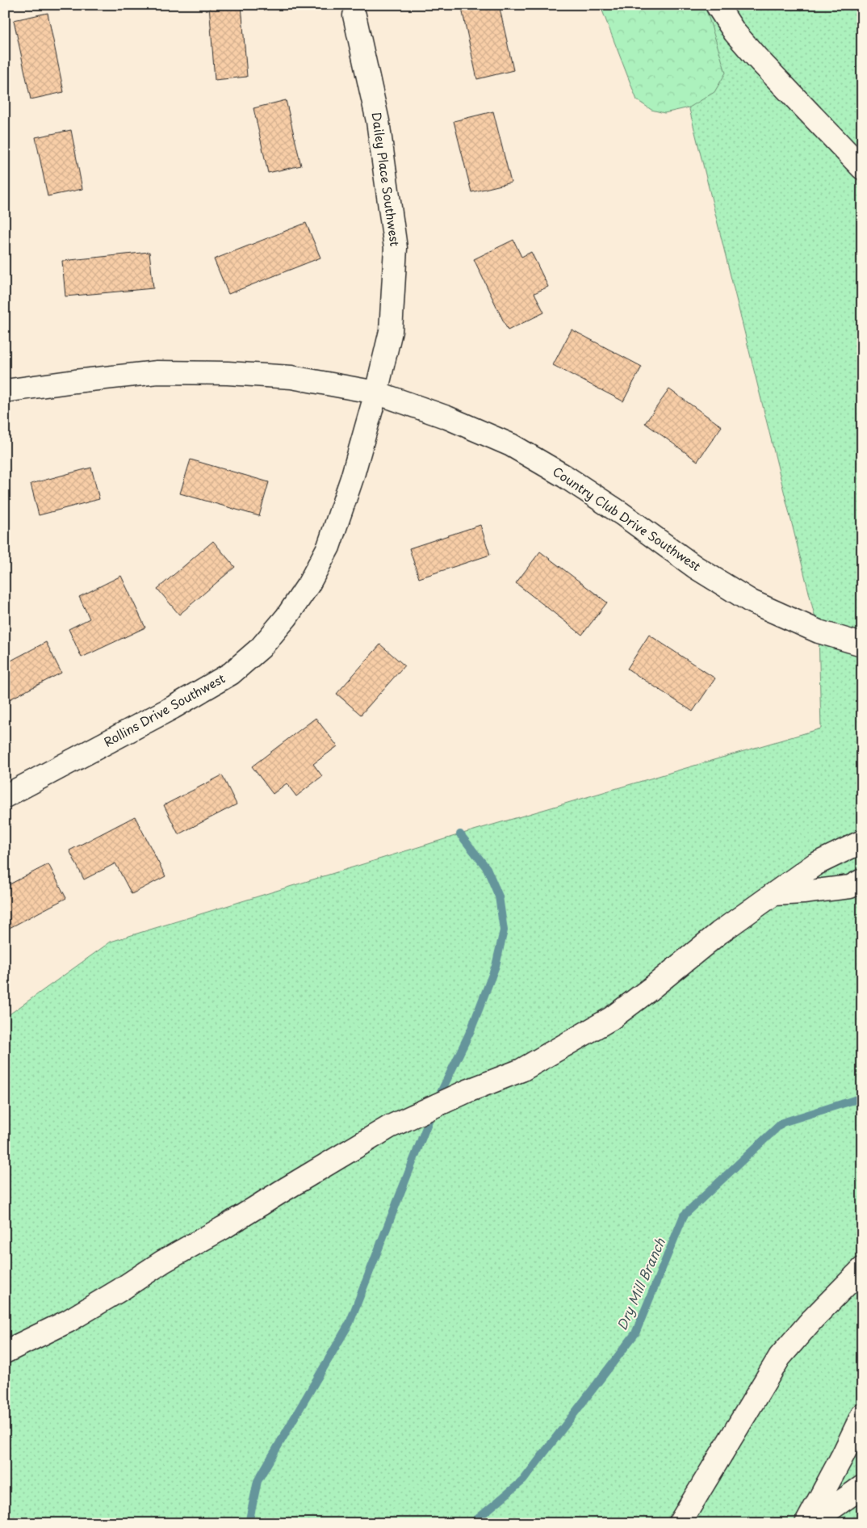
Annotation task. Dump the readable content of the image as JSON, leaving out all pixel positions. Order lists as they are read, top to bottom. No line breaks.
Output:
{"streets":{"street":["Dailey Place Southwest","Country Club Drive Southwest","Rollins Drive Southwest"]},"crossings":[["Dailey Place Southwest","Country Club Drive Southwest"],["Dailey Place Southwest","Rollins Drive Southwest"],["Country Club Drive Southwest","Rollins Drive Southwest"]],"water":["Dry Mill Branch"]}
